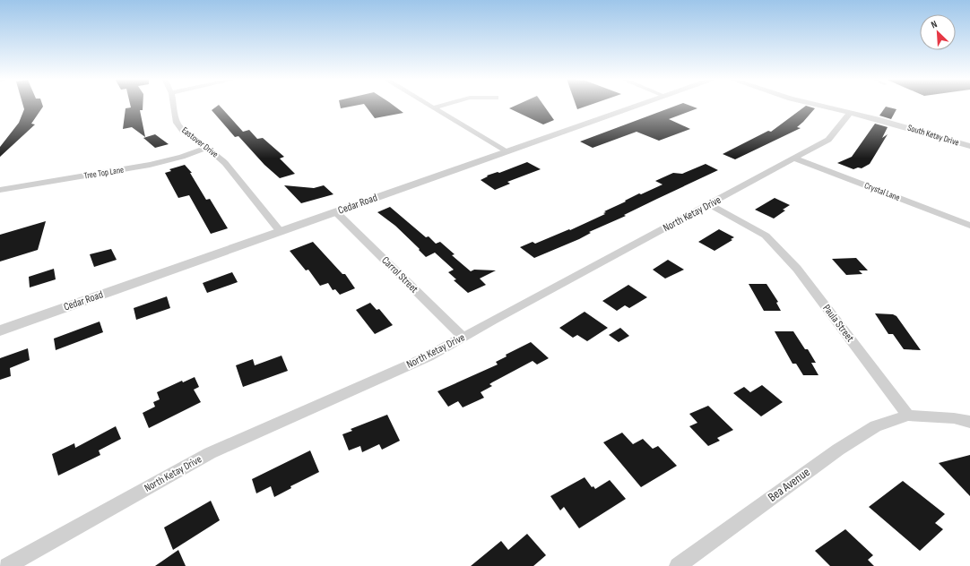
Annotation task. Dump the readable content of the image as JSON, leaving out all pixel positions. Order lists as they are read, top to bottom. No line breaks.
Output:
{"streets":{"street":["South Ketay Drive","Eastover Drive","Tree Top Lane","Crystal Lane","Cedar Road","North Ketay Drive","Carrol Street","Paula Street","Bea Avenue"]},"crossings":[["South Ketay Drive","North Ketay Drive"],["Eastover Drive","Tree Top Lane"],["Eastover Drive","Cedar Road"],["Crystal Lane","North Ketay Drive"],["Cedar Road","Carrol Street"],["North Ketay Drive","Carrol Street"],["North Ketay Drive","Paula Street"],["Paula Street","Bea Avenue"]],"north":"top left"}
